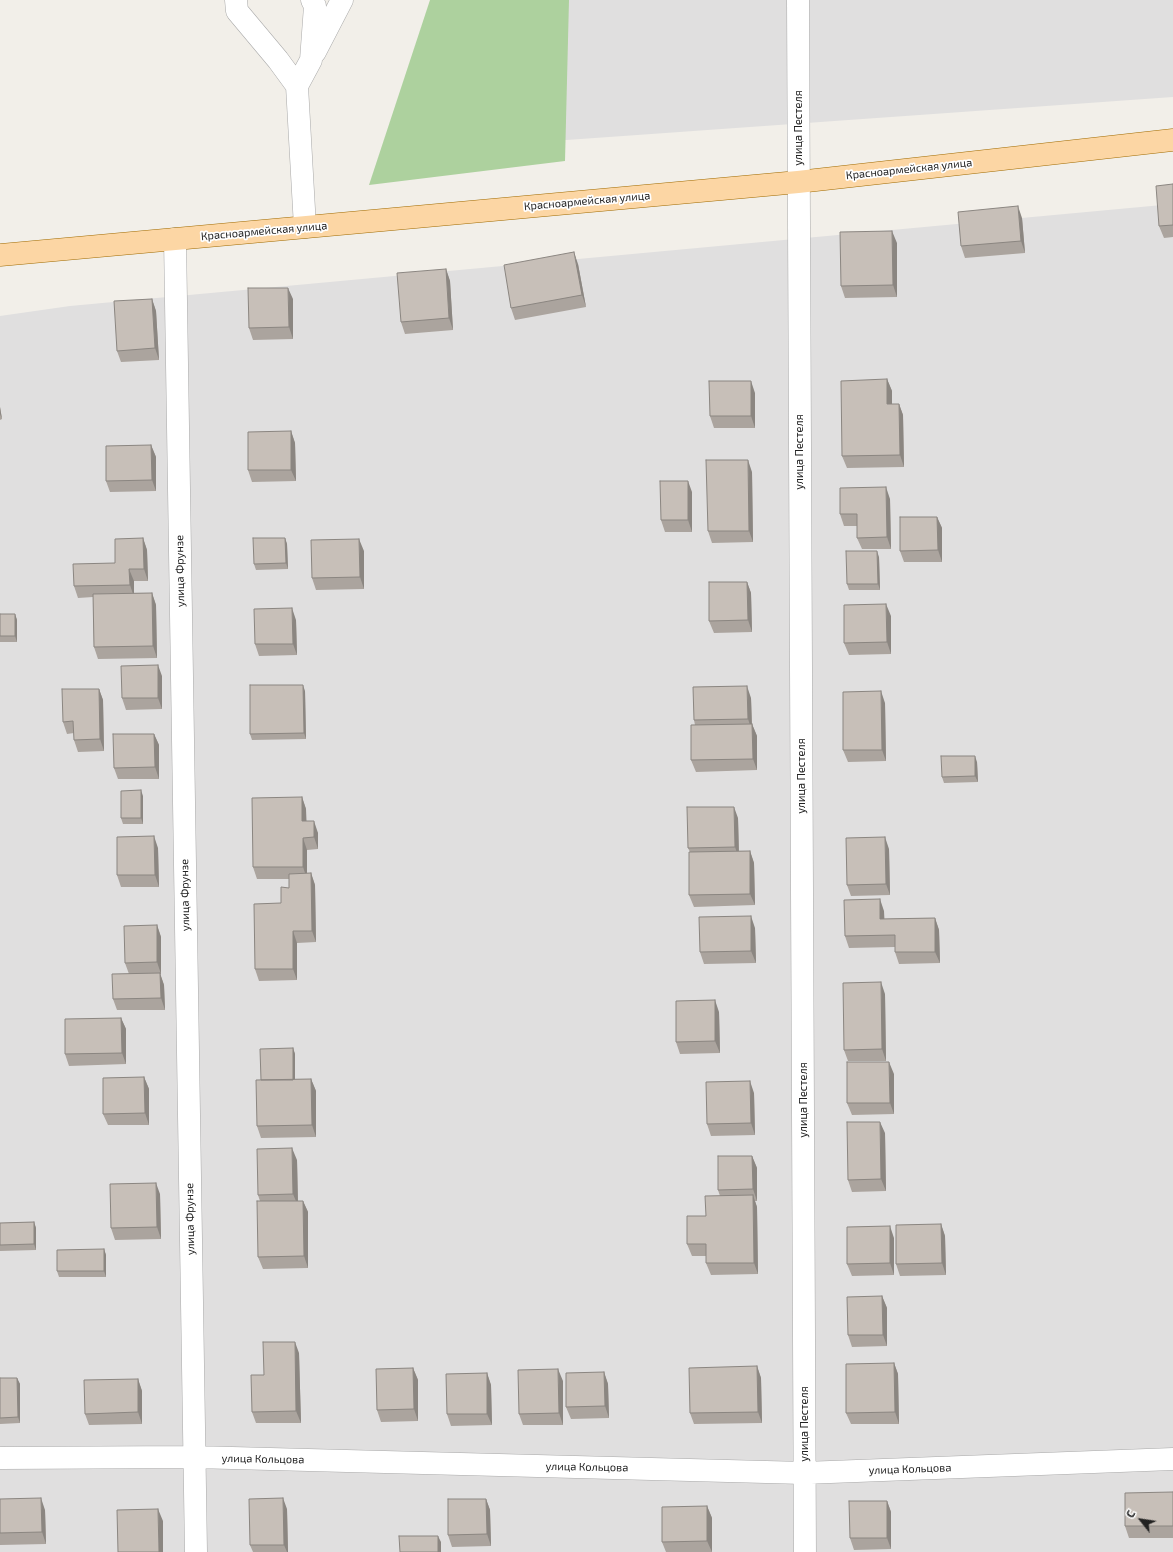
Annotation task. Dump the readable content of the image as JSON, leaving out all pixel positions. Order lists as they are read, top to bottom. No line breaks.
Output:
{"streets":{"main road":["Красноармейская улица"],"street":["улица Пестеля","улица Фрунзе","улица Кольцова"]},"crossings":[["улица Пестеля","Красноармейская улица"],["улица Пестеля","улица Кольцова"],["Красноармейская улица","улица Фрунзе"],["улица Фрунзе","улица Кольцова"]],"north":"top left"}
